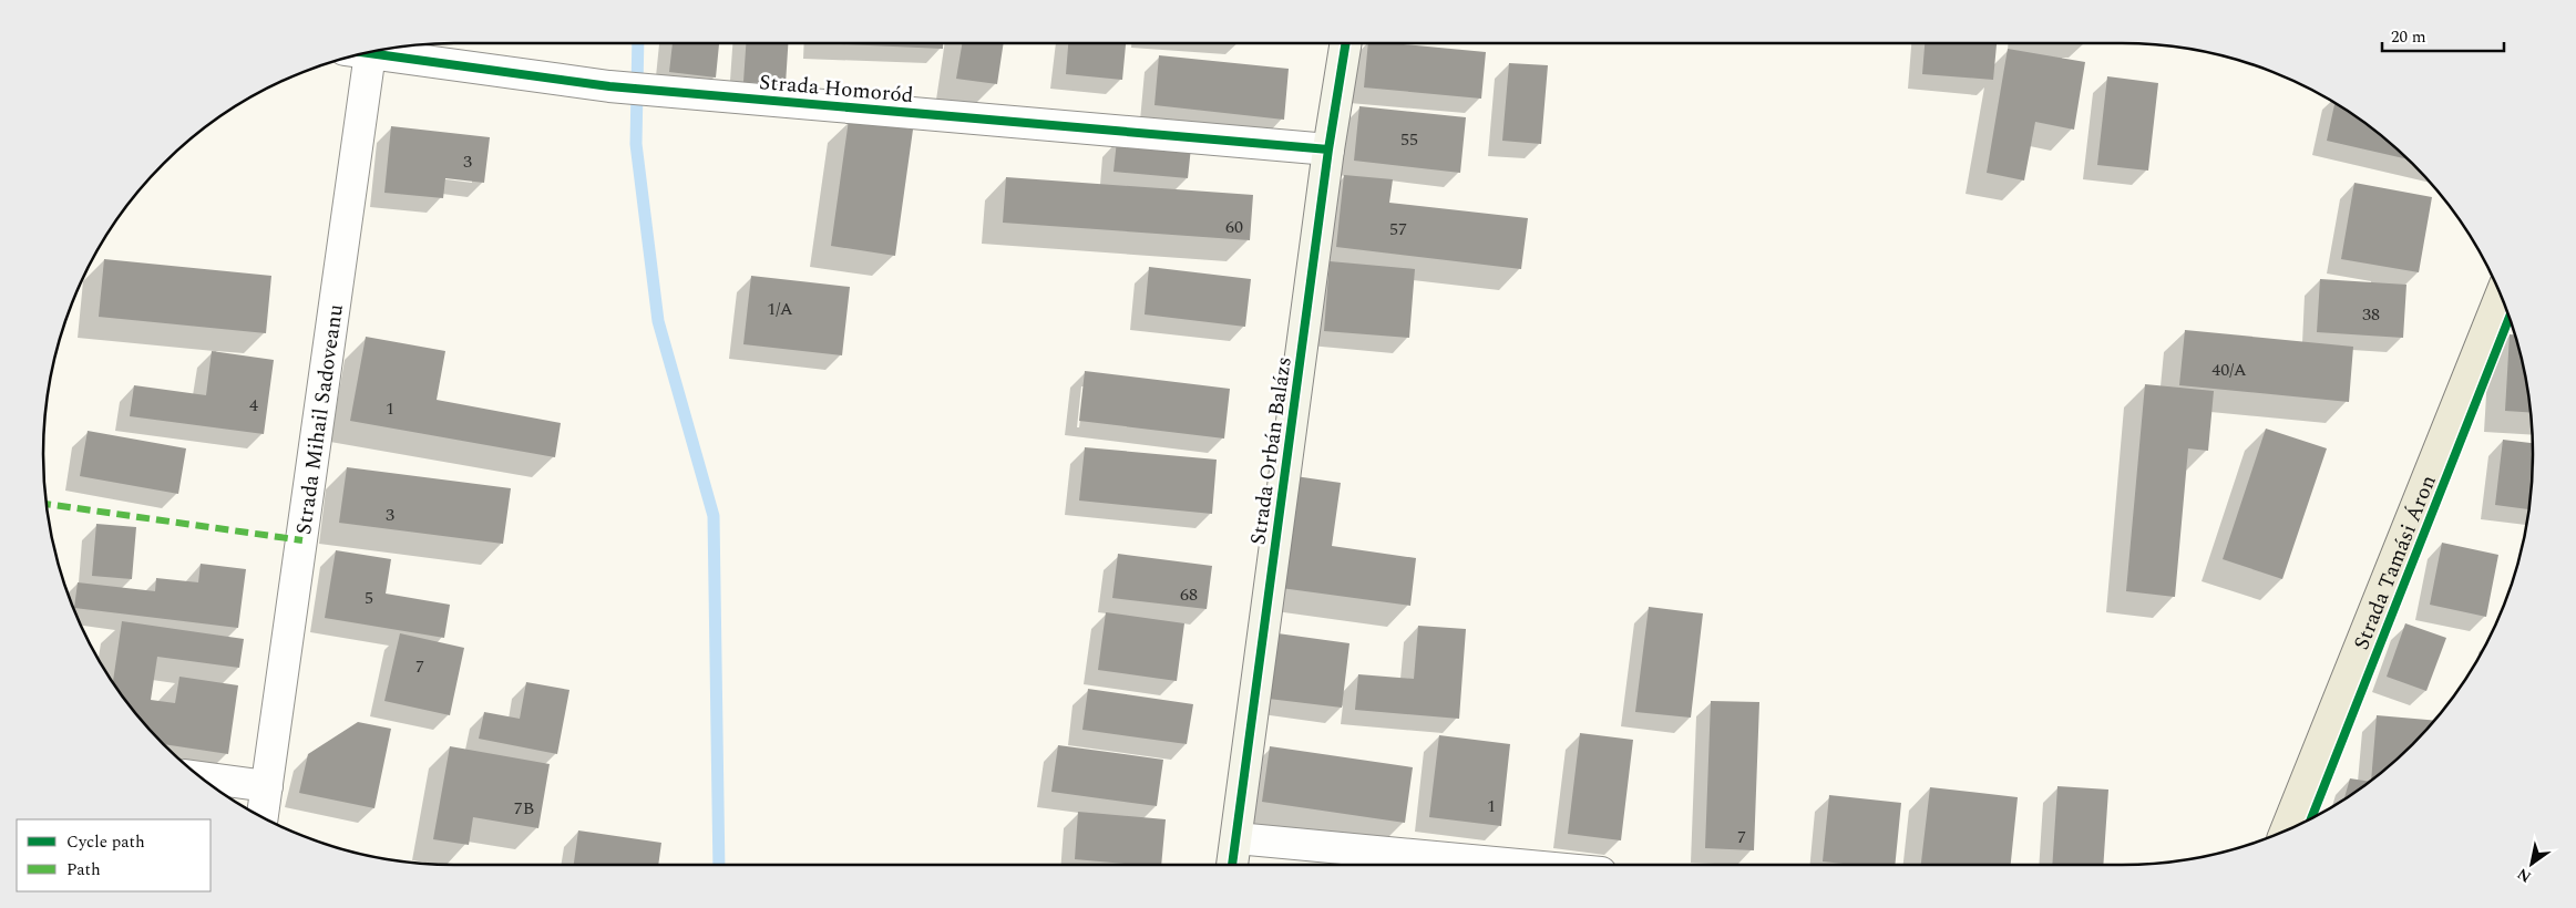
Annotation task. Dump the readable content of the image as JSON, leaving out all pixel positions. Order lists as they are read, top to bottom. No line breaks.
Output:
{"streets":{"main road":["Strada Orbán Balázs","Strada Tamási Áron"],"street":["Strada Homoród","Strada Mihail Sadoveanu"]},"crossings":[["Strada Homoród","Strada Orbán Balázs"]],"house_numbers":["55","3","60","57","1/A","38","40/A","4","1","3","68","5","7","1","7B","7"],"legend":["Cycle path","Path"],"scale_bar":"20 m","north":"bottom left"}
